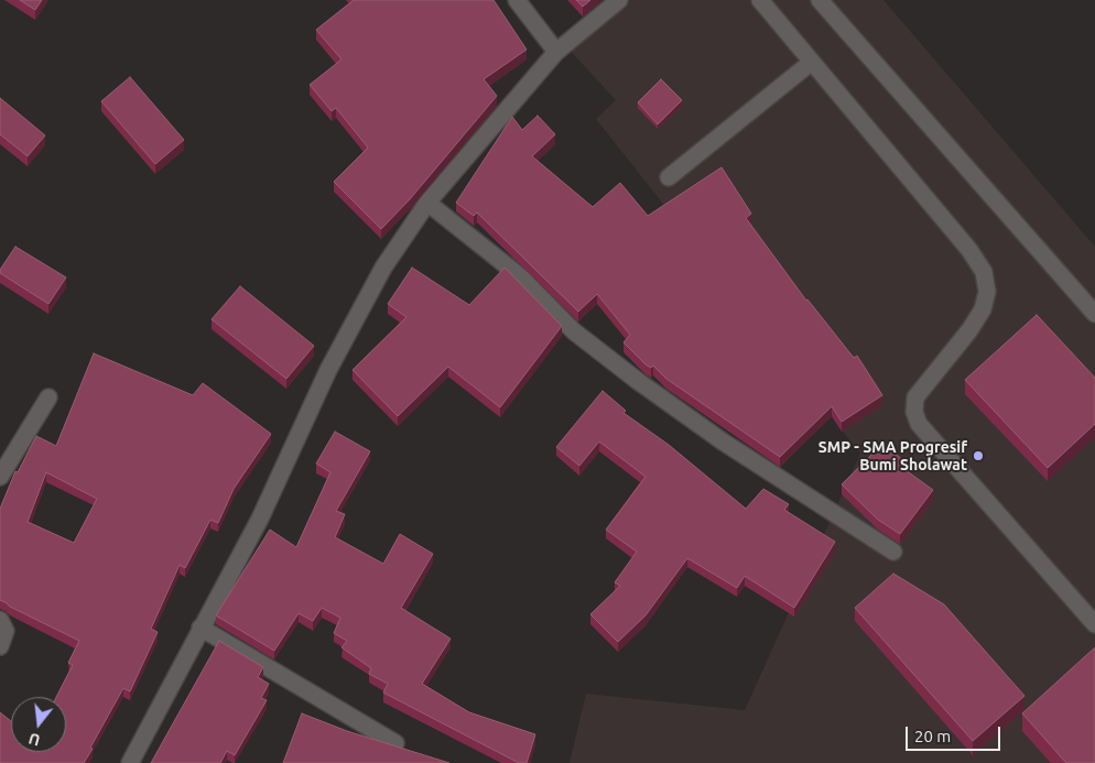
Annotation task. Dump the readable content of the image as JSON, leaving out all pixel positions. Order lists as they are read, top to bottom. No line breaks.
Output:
{"places":["SMP - SMA Progresif Bumi Sholawat"],"scale_bar":"20 m","north":"bottom"}
